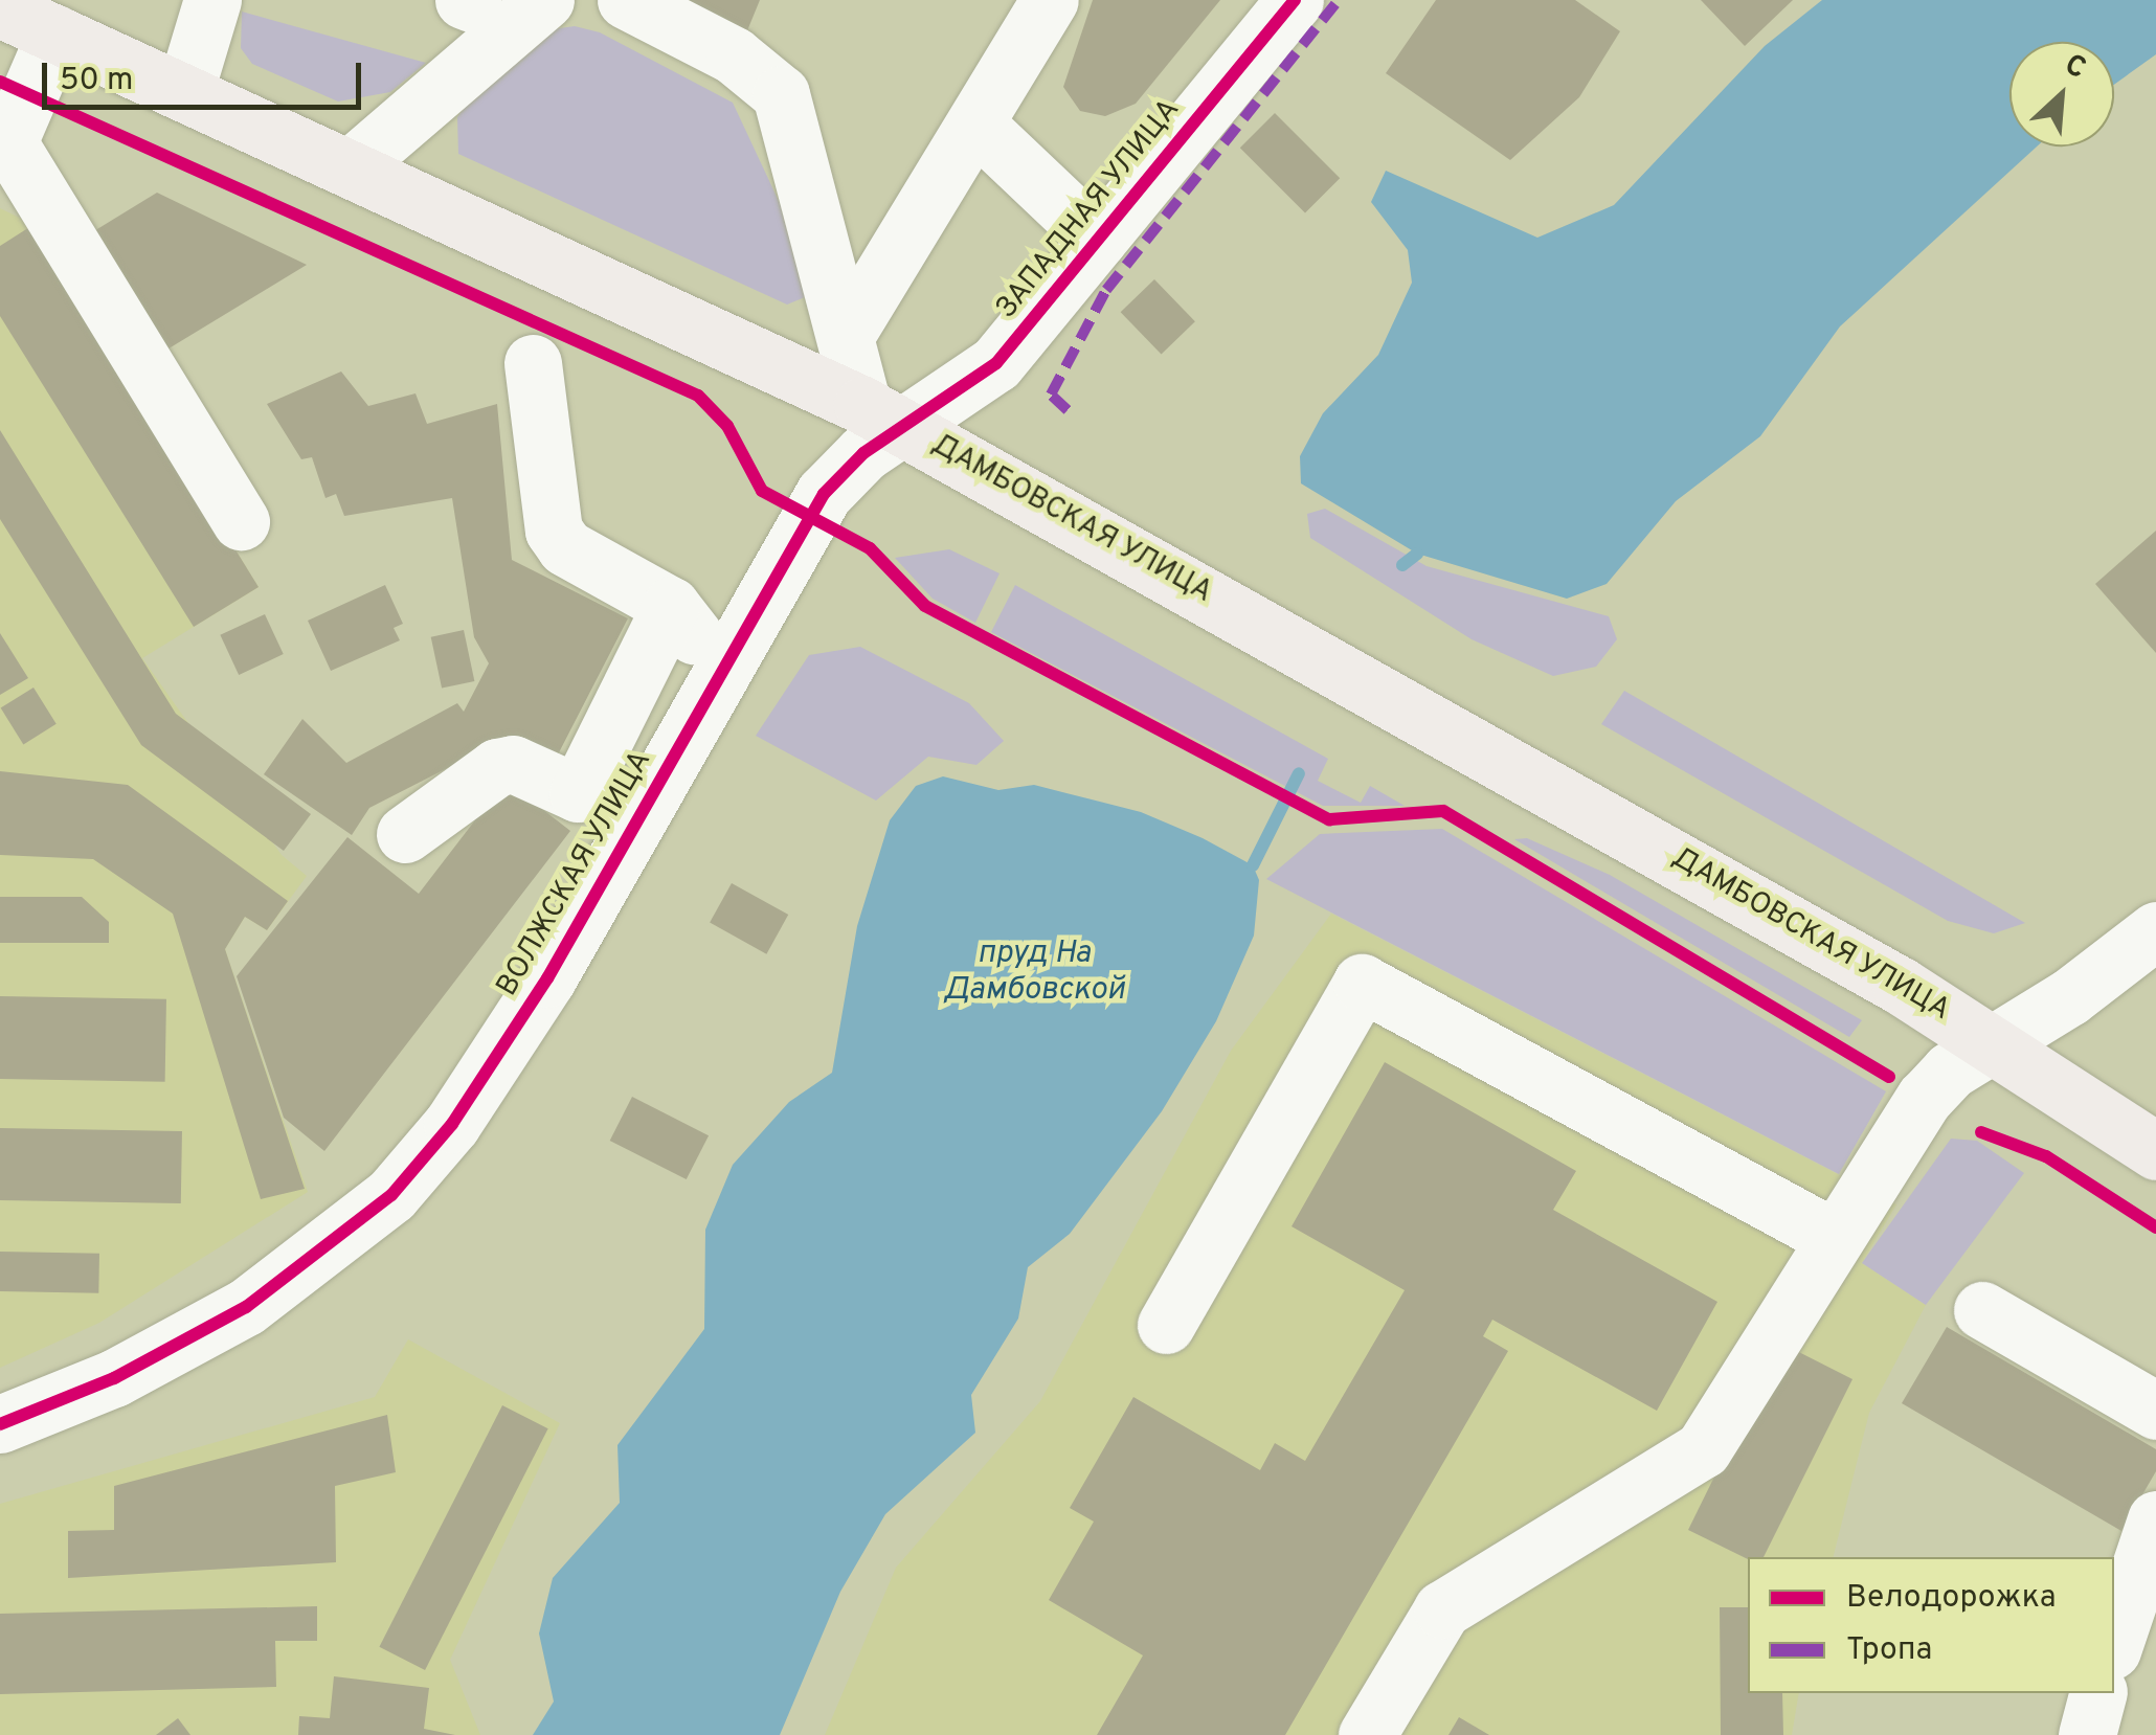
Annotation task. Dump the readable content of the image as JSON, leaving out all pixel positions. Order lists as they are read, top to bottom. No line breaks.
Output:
{"streets":{"main road":["ДАМБОВСКАЯ УЛИЦА"],"street":["ЗАПАДНАЯ УЛИЦА","ВОЛЖСКАЯ УЛИЦА"]},"crossings":[["ЗАПАДНАЯ УЛИЦА","ДАМБОВСКАЯ УЛИЦА"],["ЗАПАДНАЯ УЛИЦА","ВОЛЖСКАЯ УЛИЦА"],["ДАМБОВСКАЯ УЛИЦА","ВОЛЖСКАЯ УЛИЦА"]],"water":["пруд На Дамбовской"],"legend":["Велодорожка","Тропа"],"scale_bar":"50 m","north":"top right"}
